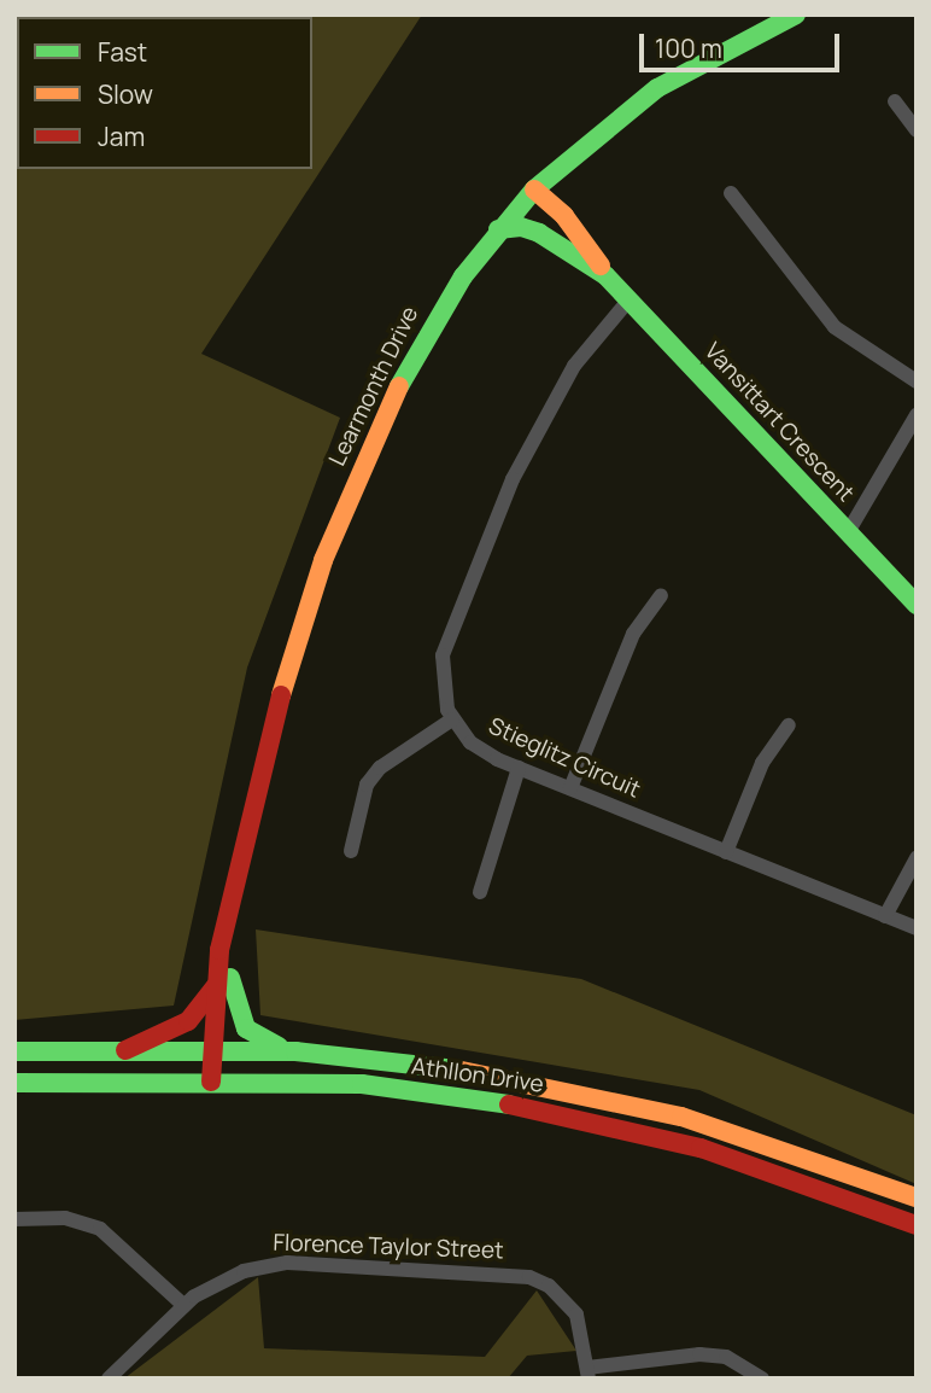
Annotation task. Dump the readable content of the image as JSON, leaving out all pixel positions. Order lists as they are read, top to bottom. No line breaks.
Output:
{"streets":{"main road":["Learmonth Drive","Vansittart Crescent","Athllon Drive"],"street":["Stieglitz Circuit","Florence Taylor Street"]},"crossings":[["Learmonth Drive","Vansittart Crescent"],["Learmonth Drive","Athllon Drive"]],"legend":["Fast","Slow","Jam"],"scale_bar":"100 m"}
